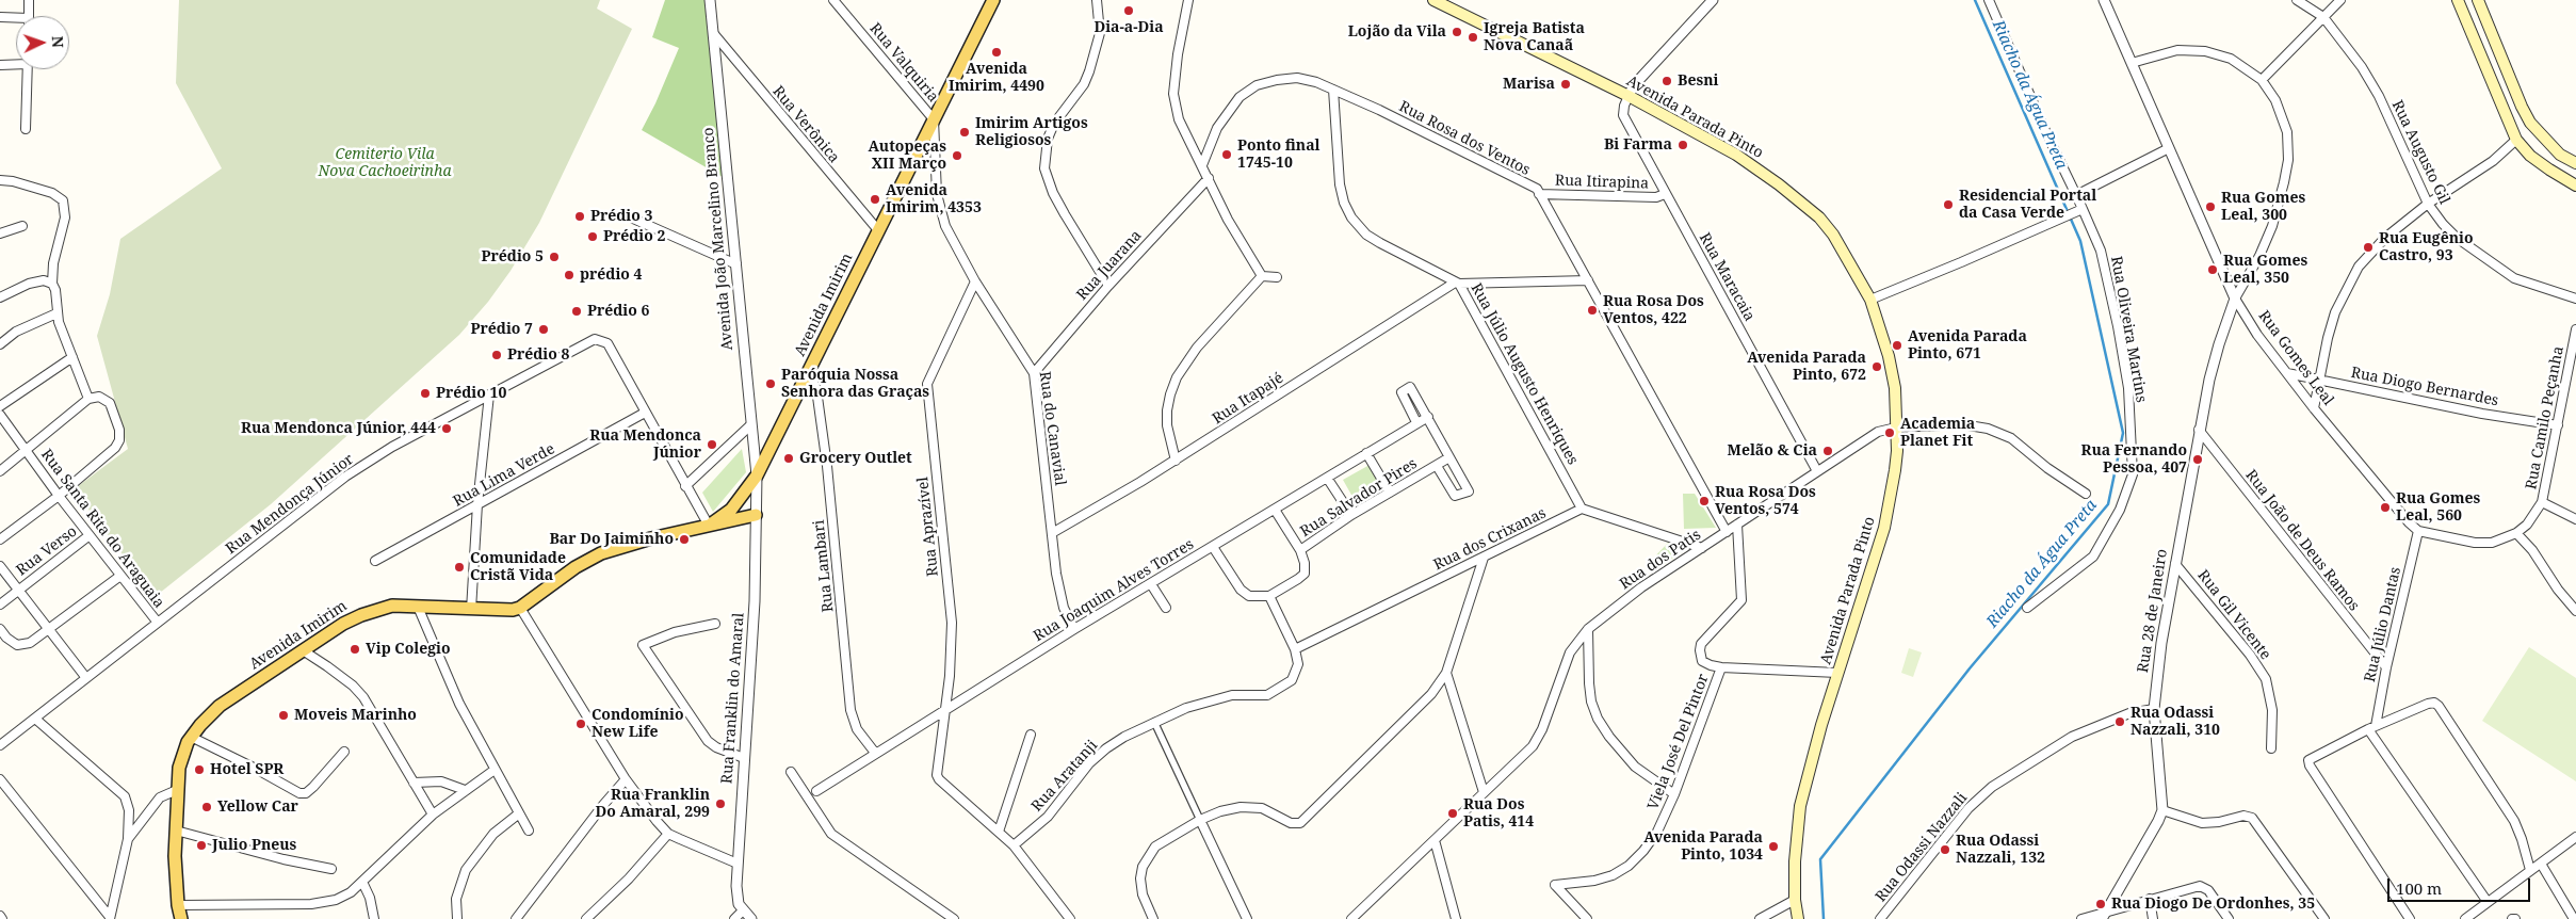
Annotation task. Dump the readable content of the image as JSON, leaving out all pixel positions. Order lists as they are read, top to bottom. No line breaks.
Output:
{"streets":{"main road":["Avenida Parada Pinto","Avenida Imirim"],"street":["Rua Valquiria","Rua Verônica","Rua Rosa dos Ventos","Rua Augusto Gil","Rua Itirapina","Avenida João Marcelino Branco","Rua Juarana","Rua Maracaia","Rua Oliveira Martins","Rua Gomes Leal","Rua Júlio Augusto Henriques","Rua Diogo Bernardes","Rua Itapajé","Rua Camilo Peçanha","Rua do Canavial","Rua Lima Verde","Rua Salvador Pires","Rua Mendonça Júnior","Rua Aprazível","Rua Santa Rita do Araguaia","Rua dos Crixanas","Rua João de Deus Ramos","Rua Verso","Rua dos Patis","Rua Lambari","Rua Joaquim Alves Torres","Rua 28 de Janeiro","Rua Gil Vicente","Rua Júlio Dantas","Rua Franklin do Amaral","Viela José Del Pintor","Rua Aratanji","Rua Odassi Nazzali"]},"crossings":[["Rua Valquiria","Avenida Imirim"],["Rua Valquiria","Rua do Canavial"],["Avenida Parada Pinto","Rua Maracaia"],["Avenida Parada Pinto","Rua dos Patis"],["Rua Verônica","Avenida João Marcelino Branco"],["Rua Verônica","Avenida Imirim"],["Rua Rosa dos Ventos","Rua Itirapina"],["Rua Rosa dos Ventos","Rua Júlio Augusto Henriques"],["Rua Rosa dos Ventos","Rua dos Patis"],["Rua Itirapina","Rua Maracaia"],["Avenida João Marcelino Branco","Avenida Imirim"],["Avenida João Marcelino Branco","Rua Franklin do Amaral"],["Rua Juarana","Rua do Canavial"],["Rua Maracaia","Rua dos Patis"],["Avenida Imirim","Rua do Canavial"],["Avenida Imirim","Rua Mendonça Júnior"],["Avenida Imirim","Rua Lambari"],["Avenida Imirim","Rua Franklin do Amaral"],["Rua Gomes Leal","Rua Diogo Bernardes"],["Rua Gomes Leal","Rua 28 de Janeiro"],["Rua Gomes Leal","Rua Júlio Dantas"],["Rua Júlio Augusto Henriques","Rua Itapajé"],["Rua Júlio Augusto Henriques","Rua dos Crixanas"],["Rua Diogo Bernardes","Rua Camilo Peçanha"],["Rua Itapajé","Rua do Canavial"],["Rua do Canavial","Rua Aprazível"],["Rua do Canavial","Rua Joaquim Alves Torres"],["Rua Lima Verde","Rua Mendonça Júnior"],["Rua Salvador Pires","Rua Aratanji"],["Rua Mendonça Júnior","Rua Santa Rita do Araguaia"],["Rua Aprazível","Rua Joaquim Alves Torres"],["Rua Santa Rita do Araguaia","Rua Verso"],["Rua dos Crixanas","Rua Aratanji"],["Rua João de Deus Ramos","Rua 28 de Janeiro"],["Rua João de Deus Ramos","Rua Júlio Dantas"],["Rua Lambari","Rua Joaquim Alves Torres"],["Rua 28 de Janeiro","Rua Gil Vicente"],["Rua 28 de Janeiro","Rua Odassi Nazzali"]],"water":["Riacho da Água Preta"],"parks":["Cemiterio Vila Nova Cachoeirinha"],"places":["Dia-a-Dia","Lojão da Vila","Igreja Batista Nova Canaã","Avenida Imirim, 4490","Besni","Marisa","Imirim Artigos Religiosos","Bi Farma","Ponto final 1745-10","Autopeças XII Março","Avenida Imirim, 4353","Residencial Portal da Casa Verde","Rua Gomes Leal, 300","Prédio 3","Prédio 2","Rua Eugênio Castro, 93","Prédio 5","Rua Gomes Leal, 350","prédio 4","Rua Rosa Dos Ventos, 422","Prédio 6","Prédio 7","Avenida Parada Pinto, 671","Prédio 8","Avenida Parada Pinto, 672","Paróquia Nossa Senhora das Graças","Prédio 10","Rua Mendonca Júnior, 444","Academia Planet Fit","Rua Mendonca Júnior","Melão & Cia","Grocery Outlet","Rua Fernando Pessoa, 407","Rua Rosa Dos Ventos, 574","Rua Gomes Leal, 560","Bar Do Jaiminho","Comunidade Cristã Vida","Vip Colegio","Moveis Marinho","Rua Odassi Nazzali, 310","Condomínio New Life","Hotel SPR","Rua Franklin Do Amaral, 299","Yellow Car","Rua Dos Patis, 414","Julio Pneus","Avenida Parada Pinto, 1034","Rua Odassi Nazzali, 132","Rua Diogo De Ordonhes, 35"],"scale_bar":"100 m","north":"right"}
